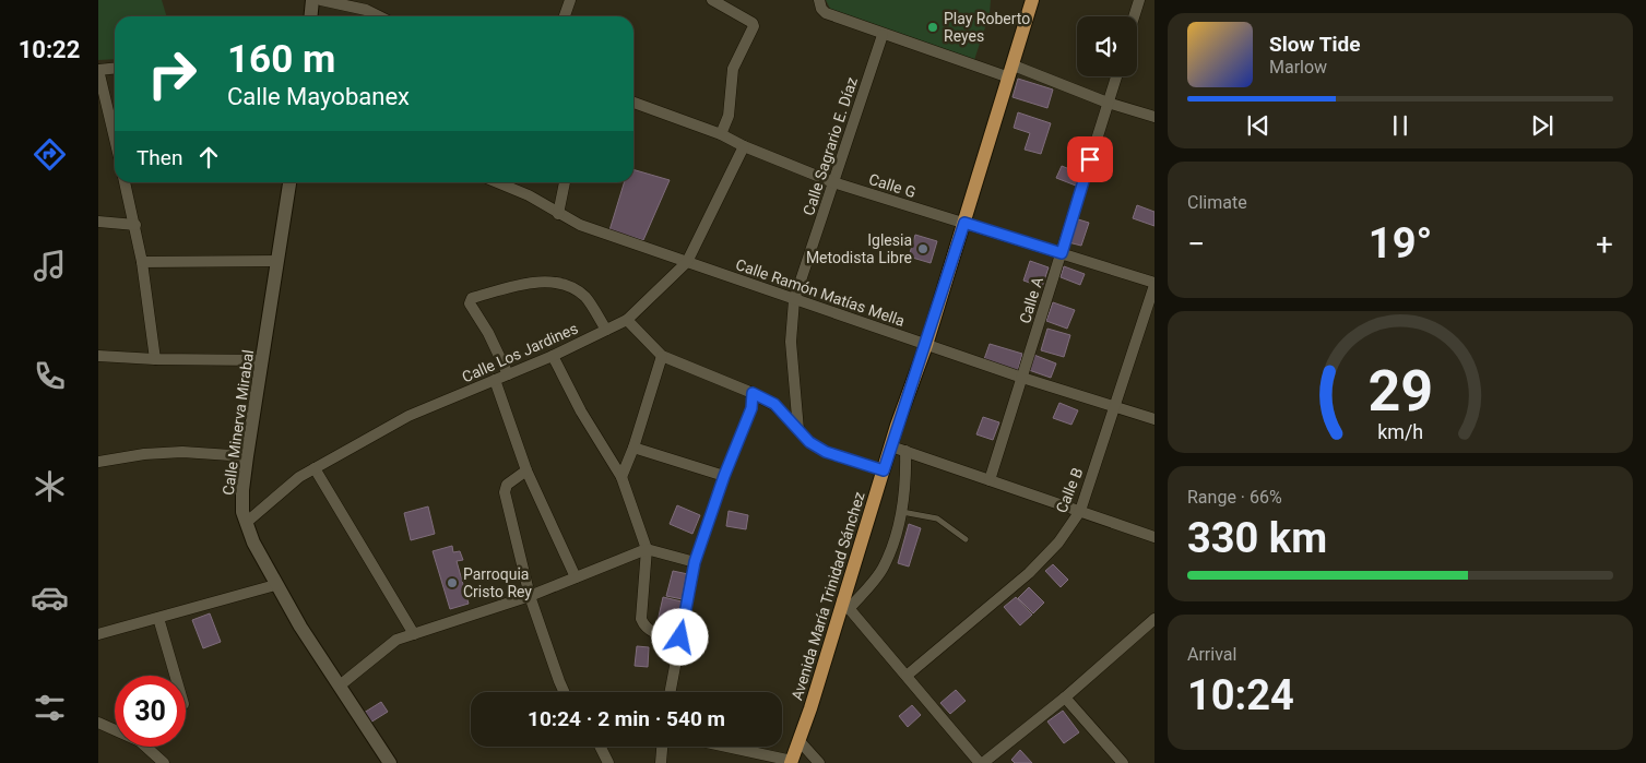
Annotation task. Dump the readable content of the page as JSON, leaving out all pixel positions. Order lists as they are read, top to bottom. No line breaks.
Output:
{"streets":{"main road":["Avenida María Trinidad Sánchez"],"street":["Calle Sagrario E. Díaz","Calle G","Calle Ramón Matías Mella","Calle A","Calle Los Jardines","Calle Minerva Mirabal","Calle B"]},"crossings":[["Calle Sagrario E. Díaz","Calle G"],["Calle Sagrario E. Díaz","Calle Ramón Matías Mella"],["Calle G","Calle A"],["Calle G","Calle Los Jardines"],["Calle G","Calle B"],["Calle G","Avenida María Trinidad Sánchez"],["Calle Ramón Matías Mella","Calle A"],["Calle Ramón Matías Mella","Calle Los Jardines"],["Calle Ramón Matías Mella","Calle B"],["Calle Ramón Matías Mella","Avenida María Trinidad Sánchez"],["Calle Los Jardines","Calle Minerva Mirabal"]],"places":["Play Roberto Reyes","Iglesia Metodista Libre","Parroquia Cristo Rey"],"page":{"tabs":"10:22","turn":["160 m","Calle Mayobanex"],"song":["Slow Tide","Marlow"],"then":"Then","tile":["Climate",["Range · 66%","330 km"],["Arrival","10:24"]],"heat":["−","19°","+"],"limit":"30","trip":"10:24 · 2 min · 540 m","gauge":["29","km/h"]}}
